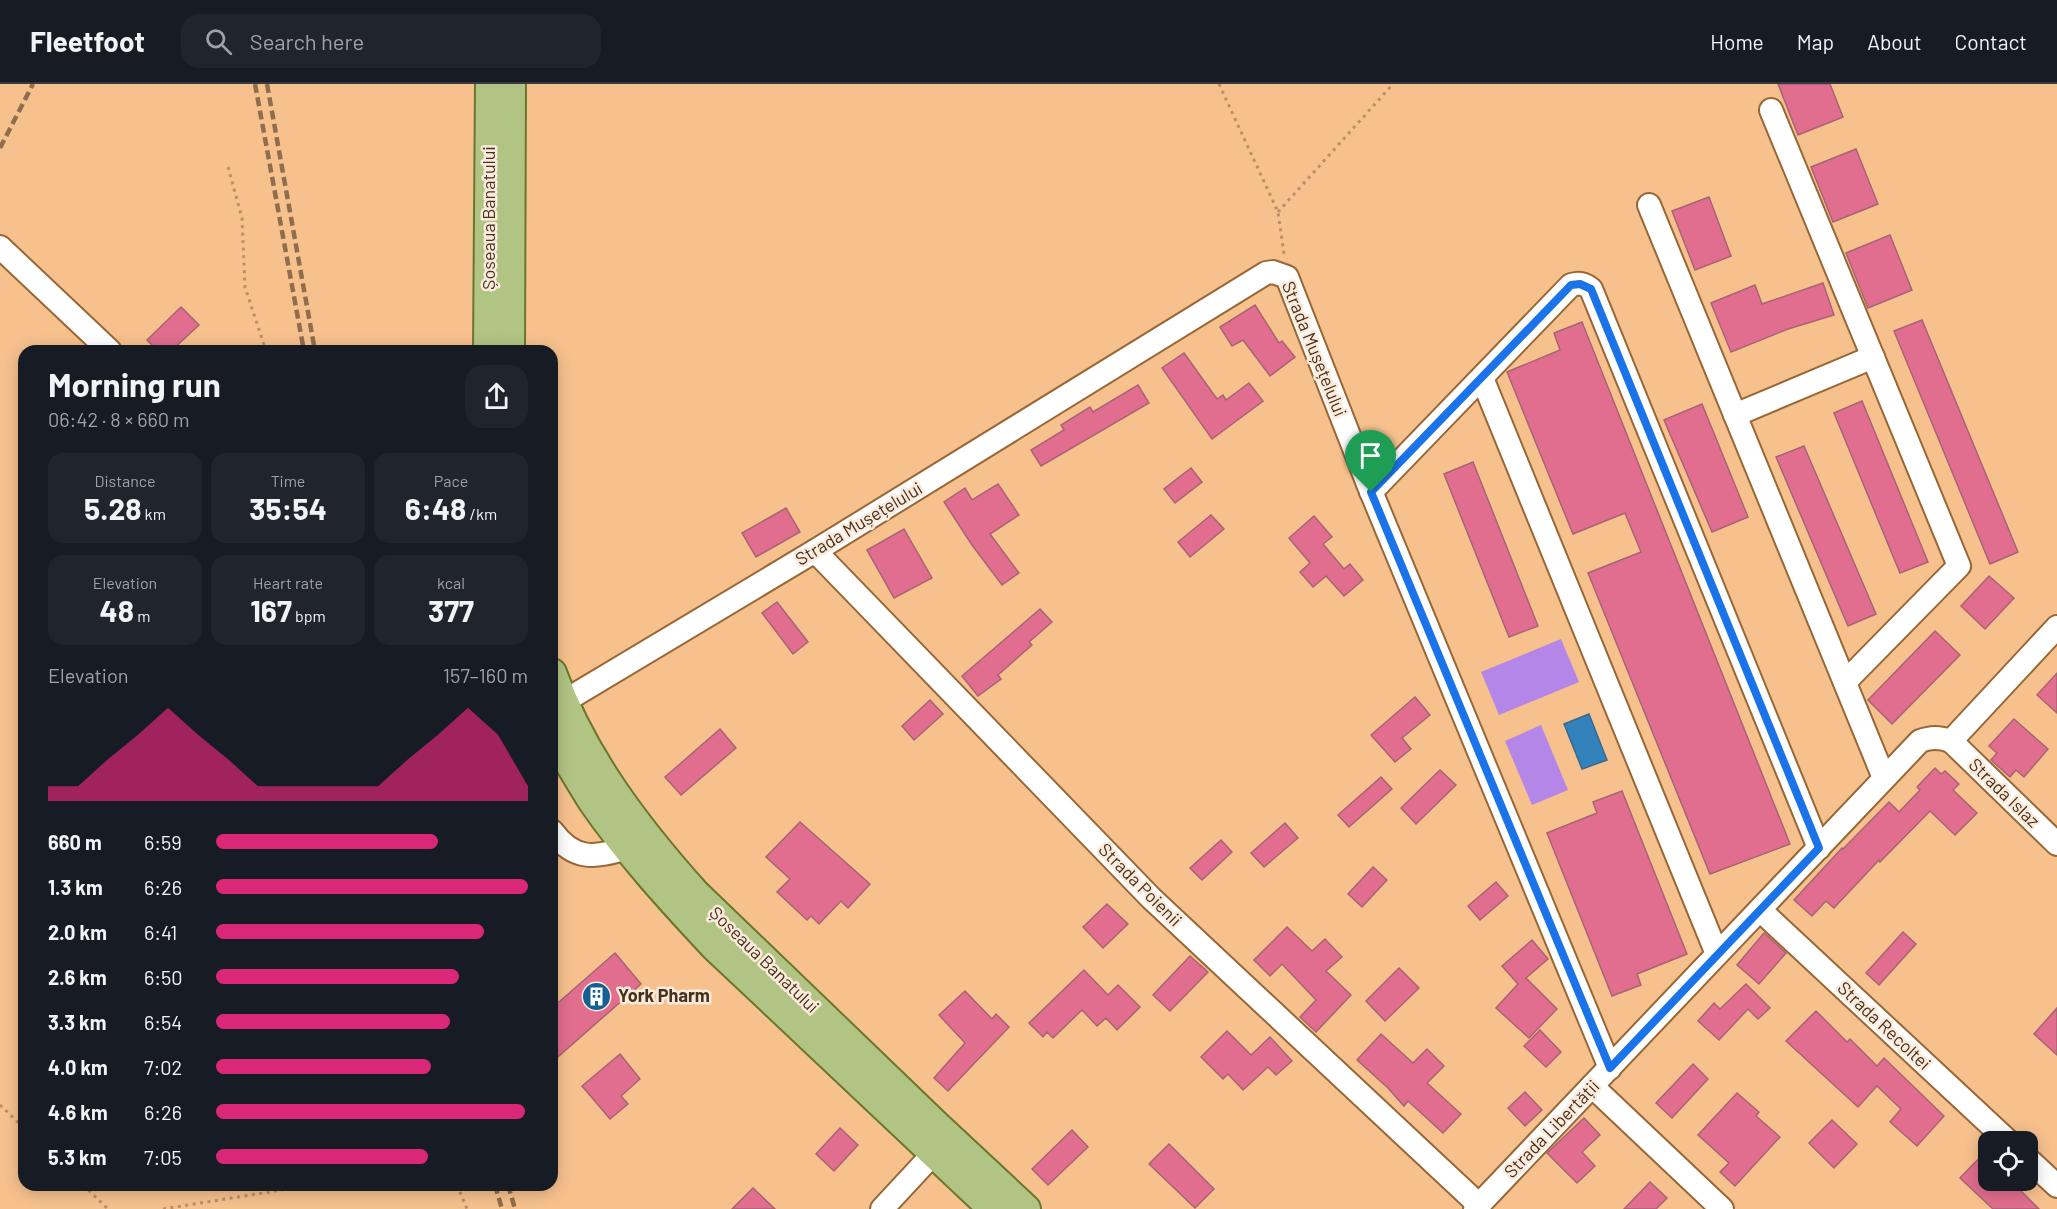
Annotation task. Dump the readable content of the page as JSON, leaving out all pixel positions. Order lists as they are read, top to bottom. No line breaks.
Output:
{"streets":{"main road":["Șoseaua Banatului"],"street":["Strada Mușețelului","Strada Islaz","Strada Poienii","Strada Recoltei","Strada Libertății"]},"crossings":[["Strada Mușețelului","Strada Poienii"],["Strada Mușețelului","Strada Libertății"],["Strada Islaz","Strada Libertății"],["Strada Poienii","Strada Libertății"],["Strada Recoltei","Strada Libertății"]],"places":{"building":["York Pharm"]},"page":{"header":"Fleetfoot","search":"Search here","nav":["Home","Map","About","Contact"],"heading":["Morning run","06:42 · 8 × 660 m"],"stats":[["Distance","5.28 km"],["Time","35:54"],["Pace","6:48 /km"],["Elevation","48 m"],["Heart rate","167 bpm"],["kcal","377"]],"chart":["Elevation","157–160 m"],"list":[{"name":"660 m","note":"6:59"},{"name":"1.3 km","note":"6:26"},{"name":"2.0 km","note":"6:41"},{"name":"2.6 km","note":"6:50"},{"name":"3.3 km","note":"6:54"},{"name":"4.0 km","note":"7:02"},{"name":"4.6 km","note":"6:26"},{"name":"5.3 km","note":"7:05"}]}}
